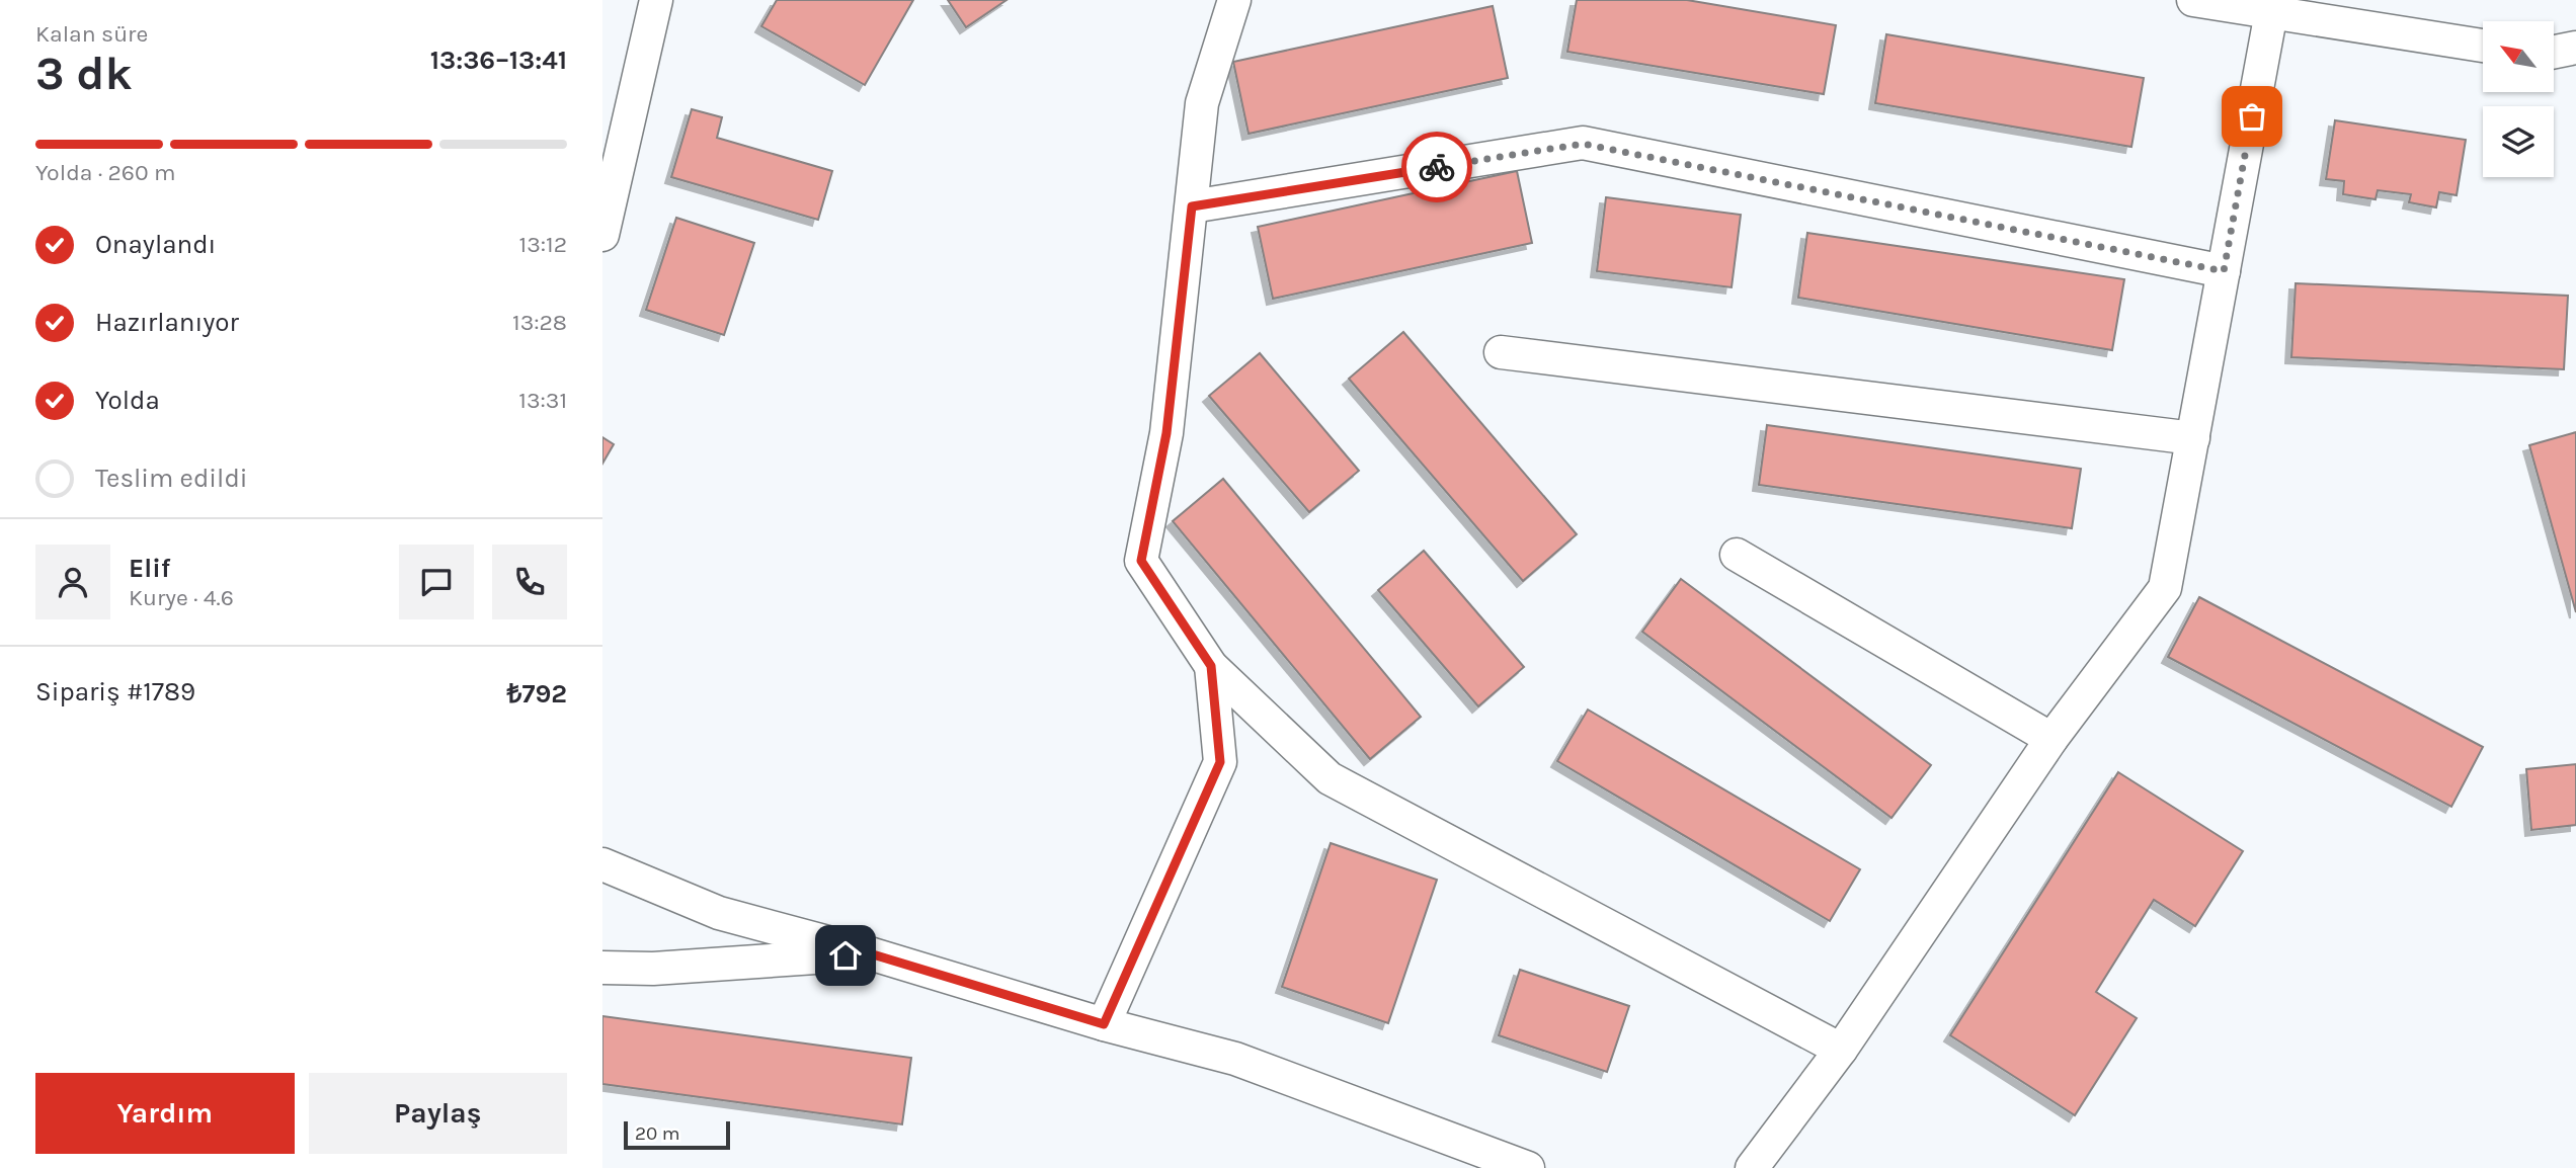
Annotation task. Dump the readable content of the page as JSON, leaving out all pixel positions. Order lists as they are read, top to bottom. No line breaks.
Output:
{"scale_bar":"20 m","north":"top left","page":{"heading":["3 dk","Kalan süre","13:36–13:41"],"panel":["Elif","Kurye · 4.6","Sipariş #1789","₺792"],"bar":"Yolda · 260 m","list":[["Onaylandı","13:12"],["Hazırlanıyor","13:28"],["Yolda","13:31"],"Teslim edildi"],"buttons":["Yardım","Paylaş"],"scale":"20 m"}}
